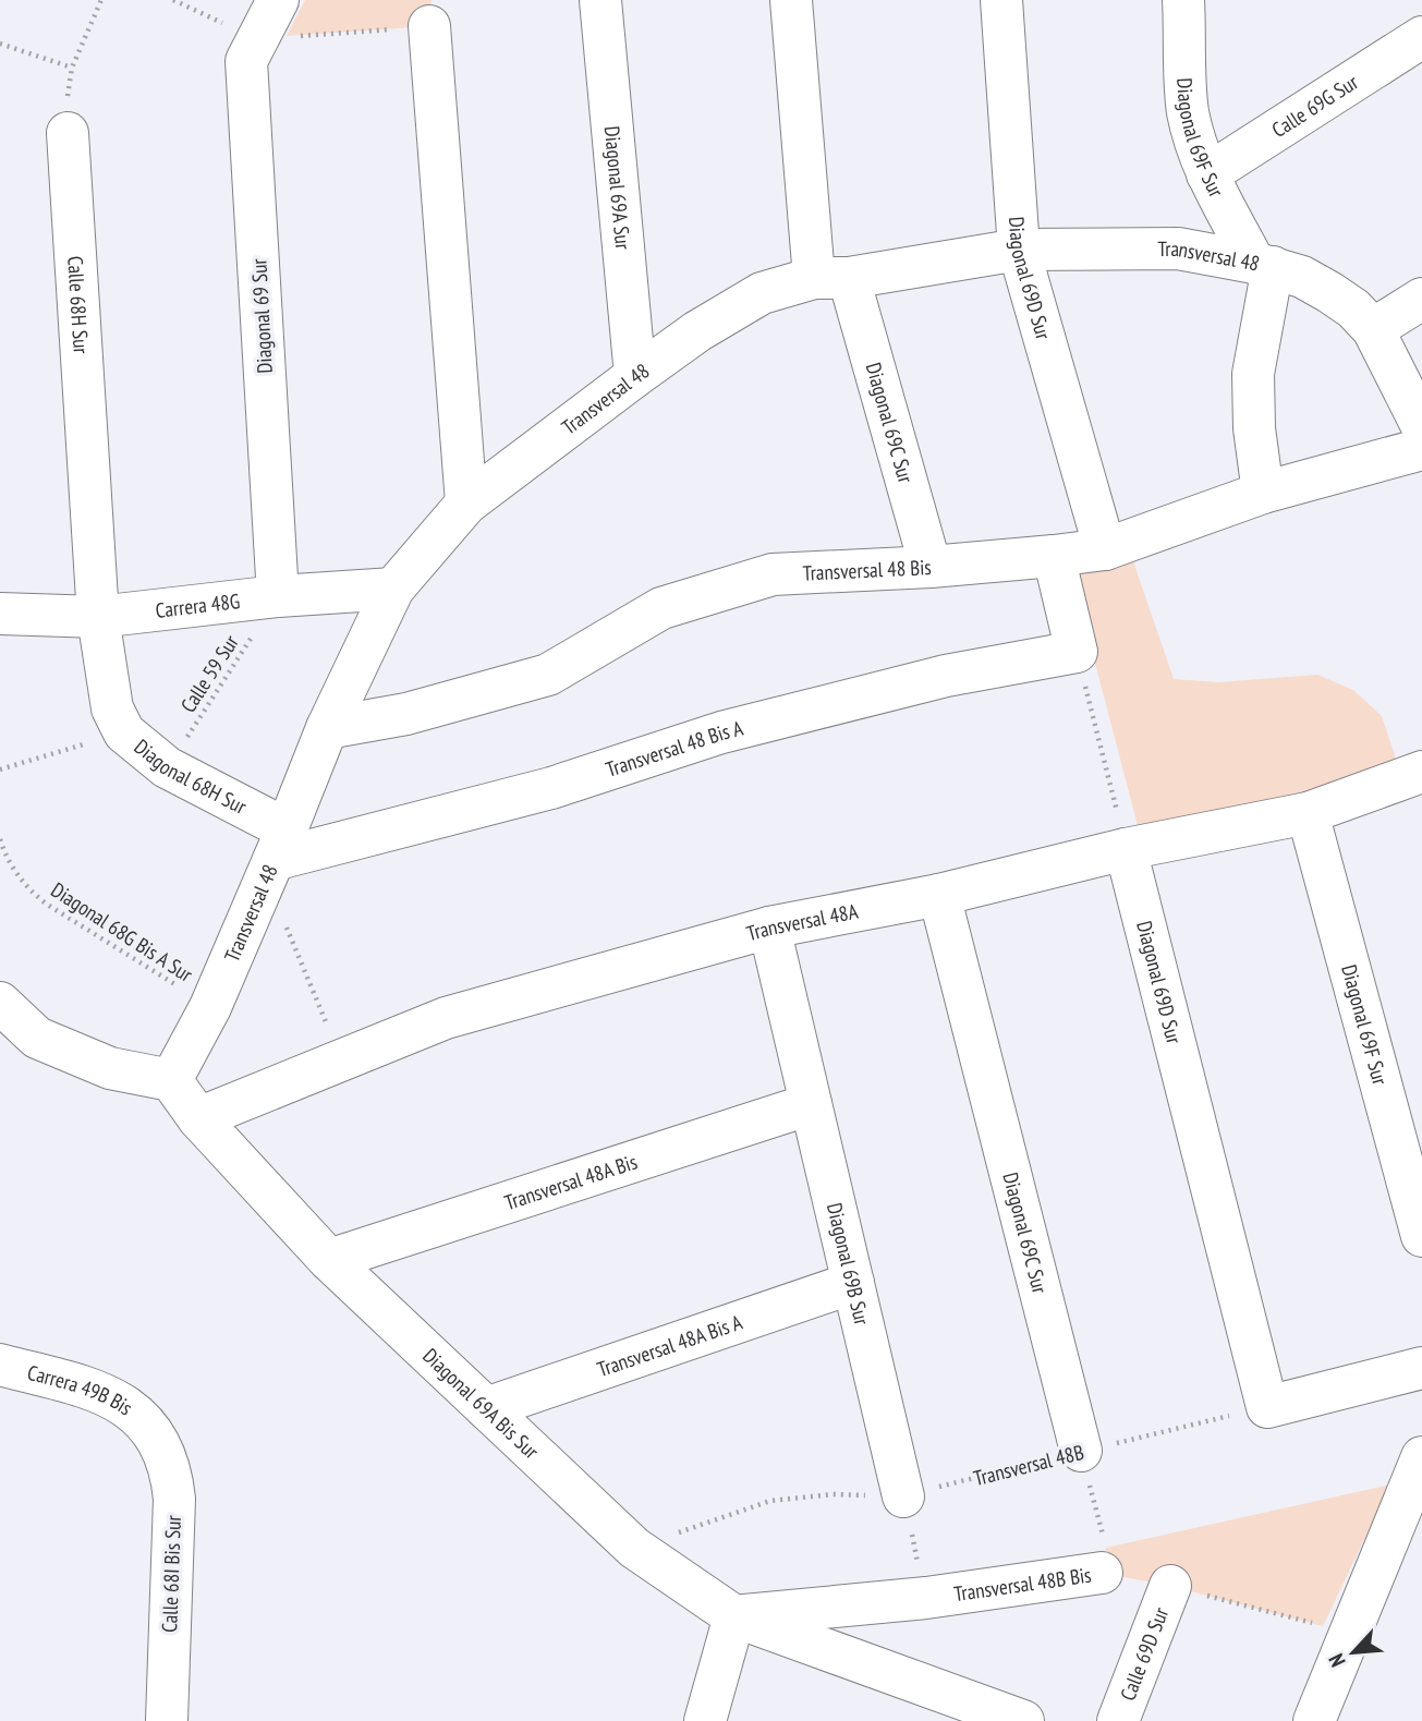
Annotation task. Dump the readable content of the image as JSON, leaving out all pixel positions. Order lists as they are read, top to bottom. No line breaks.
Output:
{"streets":{"street":["Calle 69G Sur","Diagonal 69F Sur","Diagonal 69A Sur","Transversal 48","Diagonal 69D Sur","Calle 68H Sur","Diagonal 69 Sur","Diagonal 69C Sur","Transversal 48 Bis","Carrera 48G","Transversal 48 Bis A","Diagonal 68H Sur","Transversal 48A","Transversal 48A Bis","Diagonal 69B Sur","Transversal 48A Bis A","Carrera 49B Bis","Diagonal 69A Bis Sur","Calle 68I Bis Sur","Transversal 48B Bis","Calle 69D Sur"],"path":["Calle 59 Sur","Diagonal 68G Bis A Sur","Transversal 48B"]},"crossings":[["Calle 69G Sur","Diagonal 69F Sur"],["Diagonal 69F Sur","Transversal 48"],["Diagonal 69F Sur","Transversal 48A"],["Diagonal 69A Sur","Transversal 48"],["Transversal 48","Diagonal 69D Sur"],["Transversal 48","Diagonal 69C Sur"],["Transversal 48","Transversal 48 Bis"],["Transversal 48","Carrera 48G"],["Transversal 48","Transversal 48 Bis A"],["Transversal 48","Diagonal 68H Sur"],["Transversal 48","Diagonal 68G Bis A Sur"],["Transversal 48","Diagonal 69A Bis Sur"],["Diagonal 69D Sur","Transversal 48 Bis"],["Diagonal 69D Sur","Transversal 48A"],["Diagonal 69D Sur","Transversal 48B"],["Calle 68H Sur","Carrera 48G"],["Calle 68H Sur","Diagonal 68H Sur"],["Diagonal 69 Sur","Carrera 48G"],["Diagonal 69 Sur","Calle 59 Sur"],["Diagonal 69C Sur","Transversal 48 Bis"],["Diagonal 69C Sur","Transversal 48A"],["Diagonal 69C Sur","Transversal 48B"],["Carrera 48G","Calle 59 Sur"],["Carrera 48G","Diagonal 68H Sur"],["Calle 59 Sur","Diagonal 68H Sur"],["Transversal 48 Bis A","Diagonal 68H Sur"],["Transversal 48A","Diagonal 69B Sur"],["Transversal 48A","Diagonal 69A Bis Sur"],["Transversal 48A Bis","Diagonal 69B Sur"],["Transversal 48A Bis","Diagonal 69A Bis Sur"],["Diagonal 69B Sur","Transversal 48A Bis A"],["Diagonal 69B Sur","Transversal 48B"],["Transversal 48A Bis A","Diagonal 69A Bis Sur"],["Carrera 49B Bis","Calle 68I Bis Sur"],["Diagonal 69A Bis Sur","Transversal 48B"],["Diagonal 69A Bis Sur","Transversal 48B Bis"]],"north":"bottom left"}
